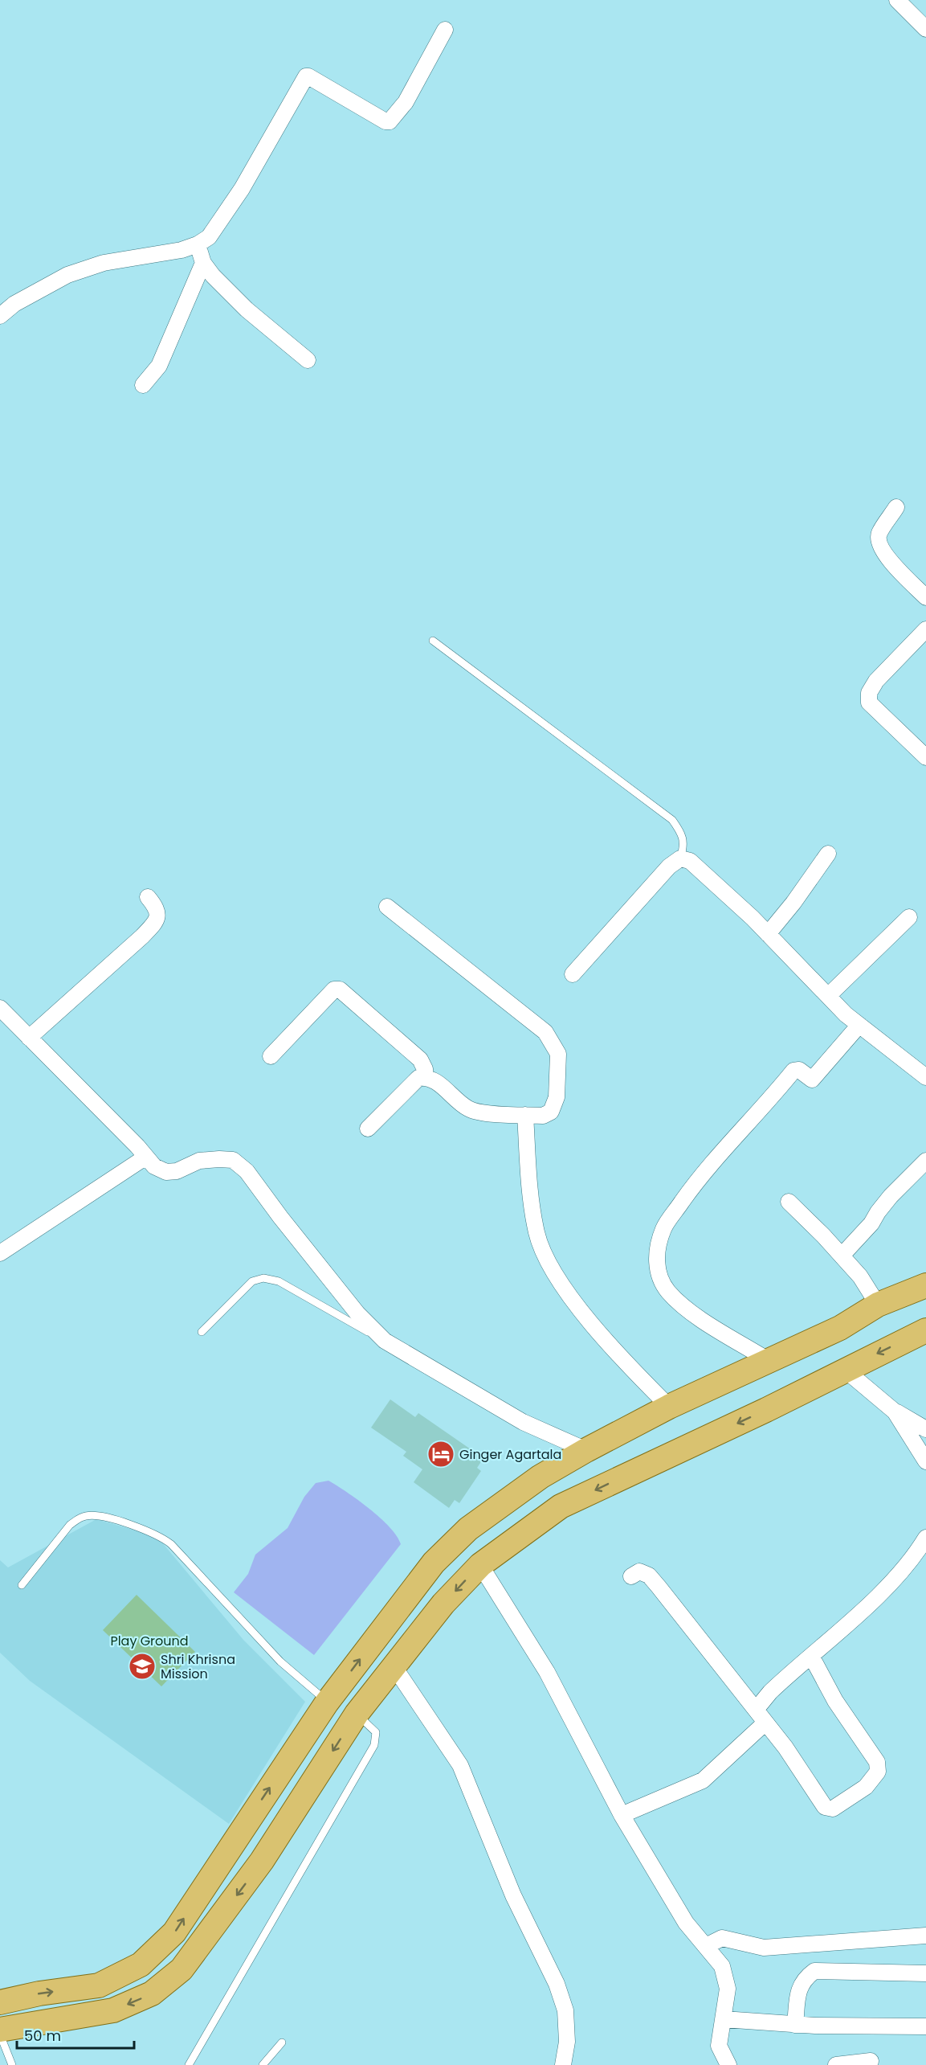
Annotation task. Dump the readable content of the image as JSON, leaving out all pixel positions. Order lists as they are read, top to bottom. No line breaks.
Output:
{"parks":["Play Ground"],"places":{"hotel":["Ginger Agartala"],"school or university":["Shri Khrisna Mission"]},"scale_bar":"50 m"}
